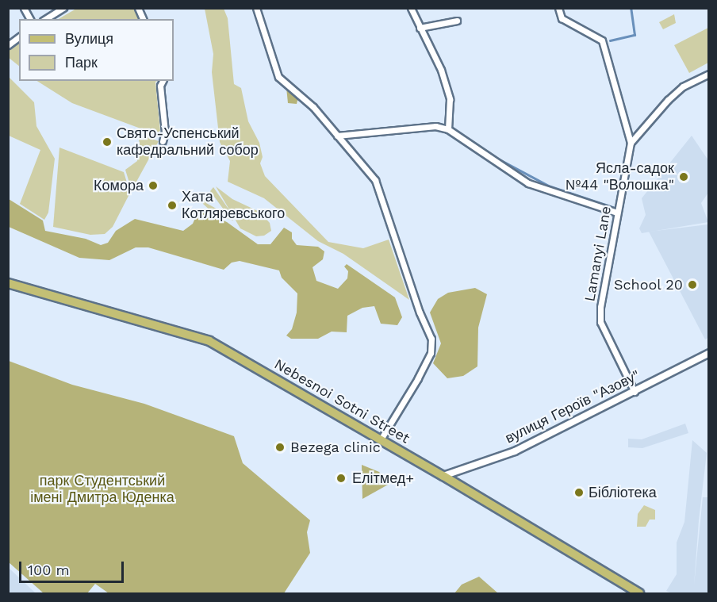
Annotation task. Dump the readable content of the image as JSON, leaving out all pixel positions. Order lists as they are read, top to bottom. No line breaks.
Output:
{"streets":{"main road":["Nebesnoi Sotni Street"],"street":["Lamanyi Lane","вулиця Героїв \"Азову\""]},"crossings":[["Lamanyi Lane","вулиця Героїв \"Азову\""],["Nebesnoi Sotni Street","вулиця Героїв \"Азову\""]],"parks":["парк Студентський імені Дмитра Юденка"],"places":["Свято-Успенський кафедральний собор","Ясла-садок №44 \"Волошка\"","Комора","Хата Котляревського","School 20","Bezega clinic","Елітмед+","Бібліотека"],"legend":["Вулиця","Парк"],"scale_bar":"100 m"}
